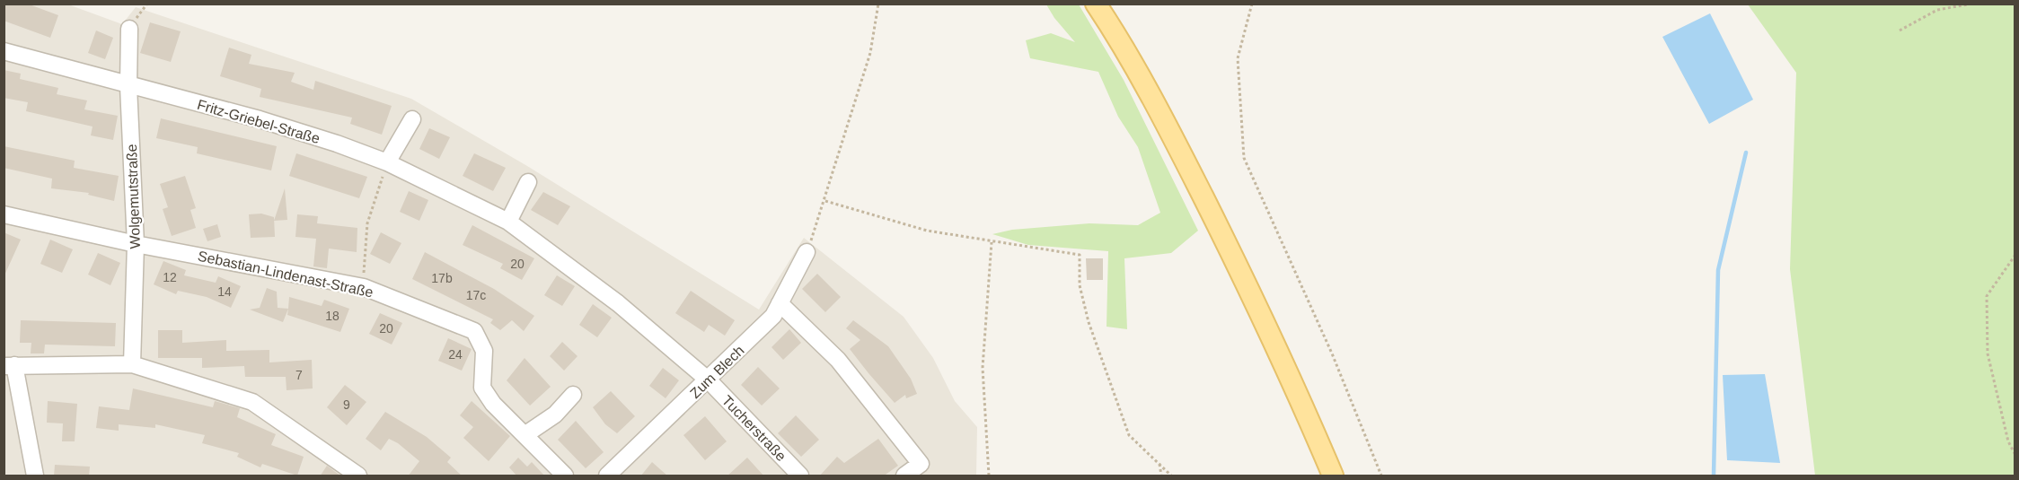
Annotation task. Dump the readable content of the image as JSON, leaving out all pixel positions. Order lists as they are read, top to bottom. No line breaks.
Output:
{"streets":{"street":["Fritz-Griebel-Straße","Wolgemutstraße","Sebastian-Lindenast-Straße","Zum Blech","Tucherstraße"]},"crossings":[["Fritz-Griebel-Straße","Wolgemutstraße"],["Fritz-Griebel-Straße","Zum Blech"],["Fritz-Griebel-Straße","Tucherstraße"],["Wolgemutstraße","Sebastian-Lindenast-Straße"],["Zum Blech","Tucherstraße"]],"house_numbers":["20","12","17b","14","17c","18","20","24","7","9"]}
